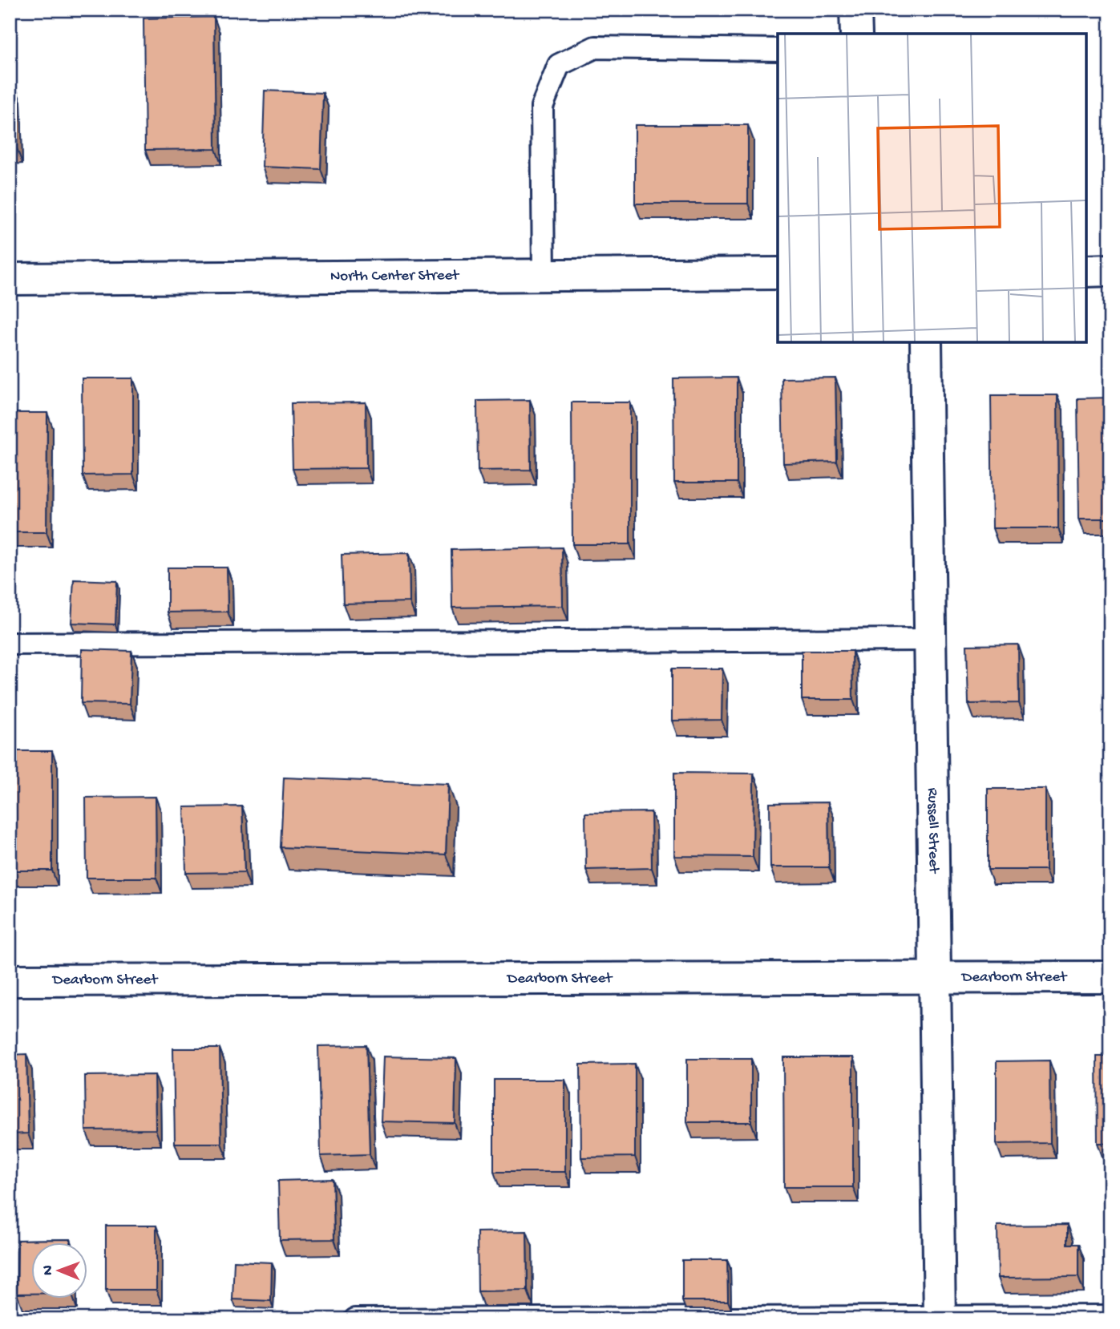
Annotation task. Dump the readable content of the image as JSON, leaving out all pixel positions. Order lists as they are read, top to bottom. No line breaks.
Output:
{"streets":{"street":["North Center Street","Russell Street","Dearborn Street"]},"crossings":[["Russell Street","Dearborn Street"]],"north":"left"}
